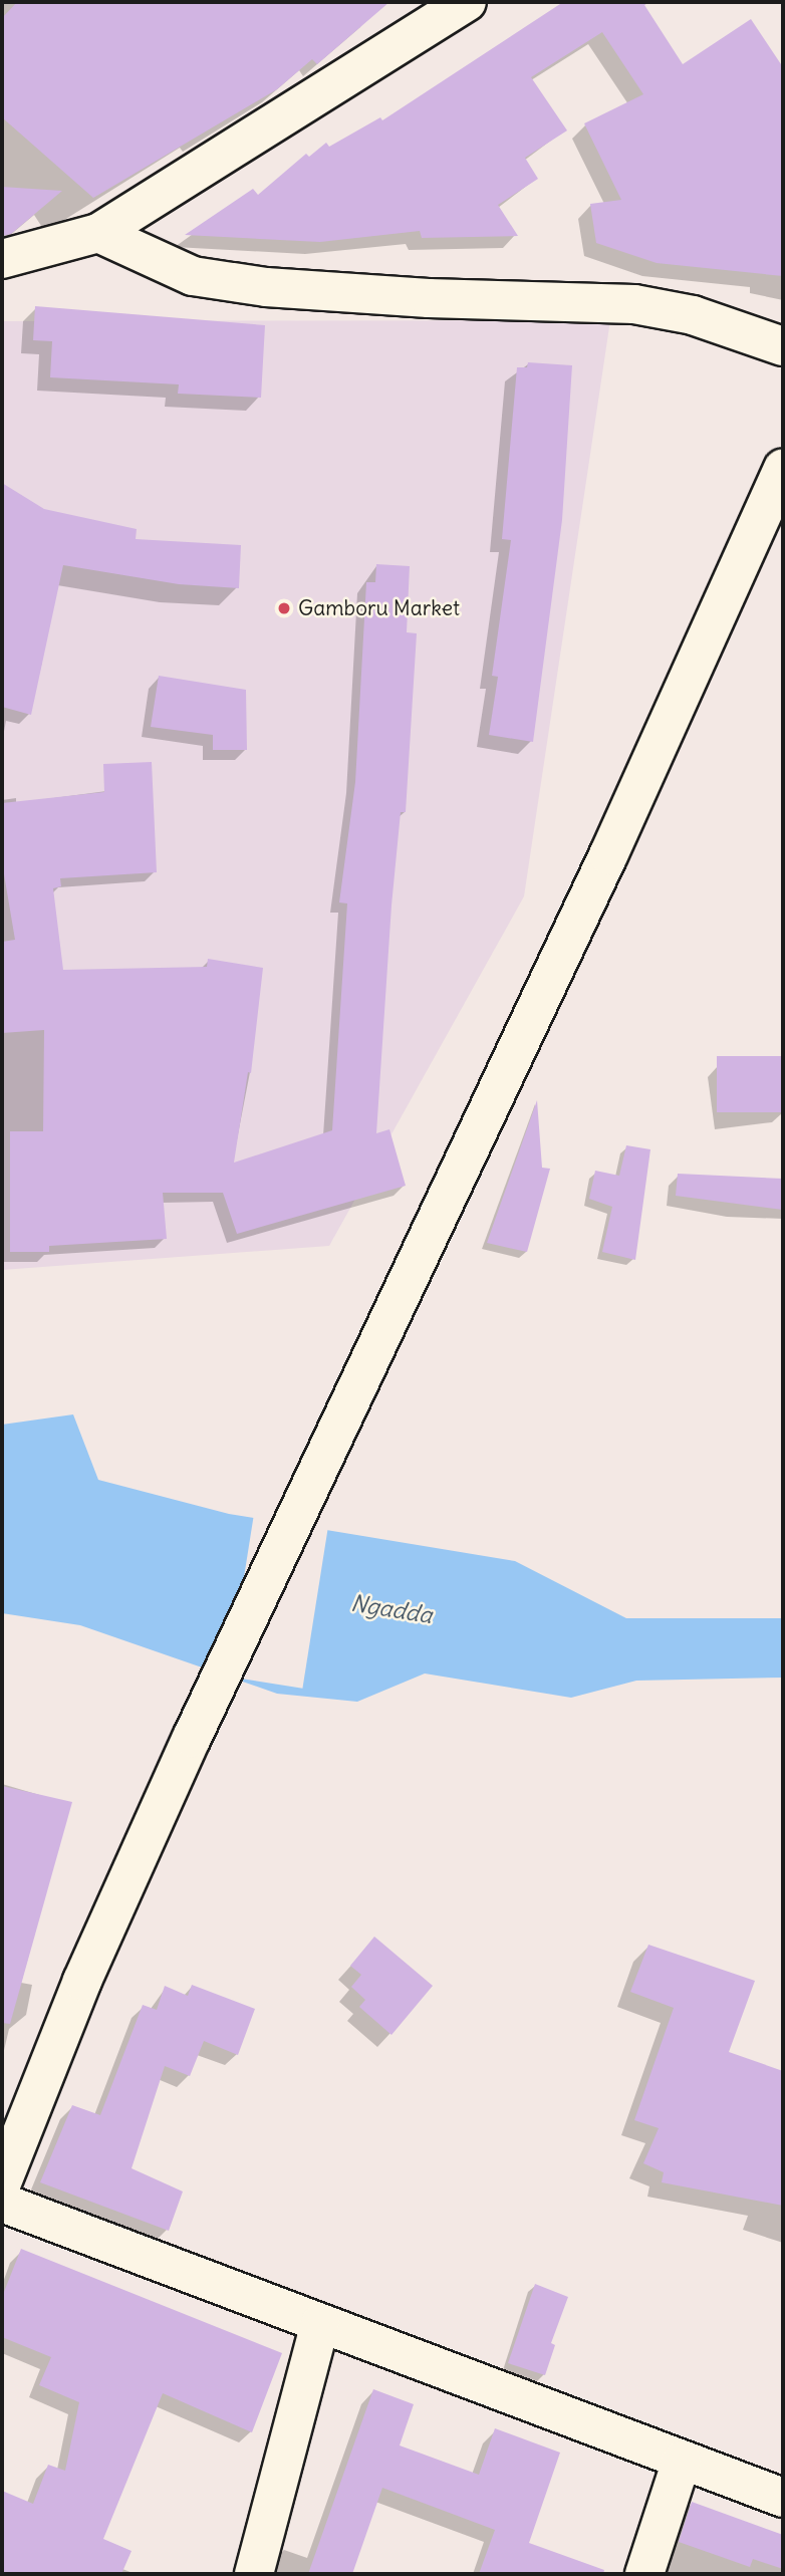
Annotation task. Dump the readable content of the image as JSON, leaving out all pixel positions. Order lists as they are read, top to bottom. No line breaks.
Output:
{"water":["Ngadda"],"places":["Gamboru Market"]}
